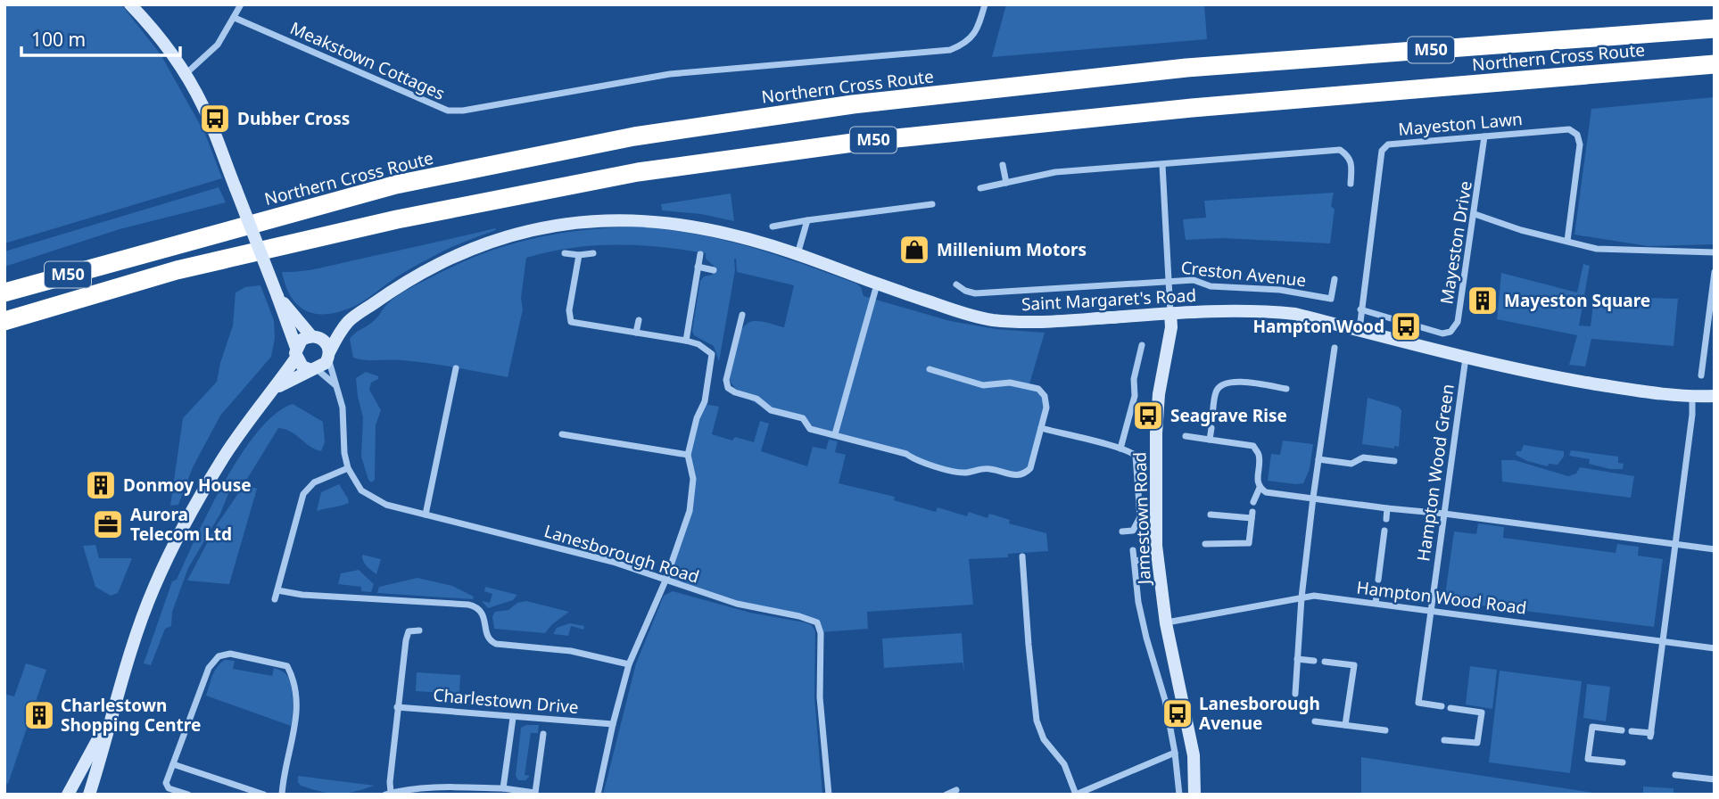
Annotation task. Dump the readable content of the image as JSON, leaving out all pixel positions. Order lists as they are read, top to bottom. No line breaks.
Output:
{"streets":{"highway":["M50","Northern Cross Route"],"main road":["Saint Margaret's Road","Jamestown Road"],"street":["Meakstown Cottages","Mayeston Lawn","Mayeston Drive","Creston Avenue","Hampton Wood Green","Lanesborough Road","Hampton Wood Road","Charlestown Drive"]},"crossings":[["Mayeston Lawn","Mayeston Drive"],["Mayeston Lawn","Saint Margaret's Road"],["Saint Margaret's Road","Hampton Wood Green"],["Saint Margaret's Road","Jamestown Road"],["Saint Margaret's Road","Lanesborough Road"],["Hampton Wood Green","Hampton Wood Road"],["Jamestown Road","Hampton Wood Road"]],"places":{"bus stop":["Dubber Cross","Hampton Wood","Seagrave Rise","Lanesborough Avenue"],"shop":["Millenium Motors"],"building":["Mayeston Square","Donmoy House","Charlestown Shopping Centre"],"office":["Aurora Telecom Ltd"]},"scale_bar":"100 m"}
